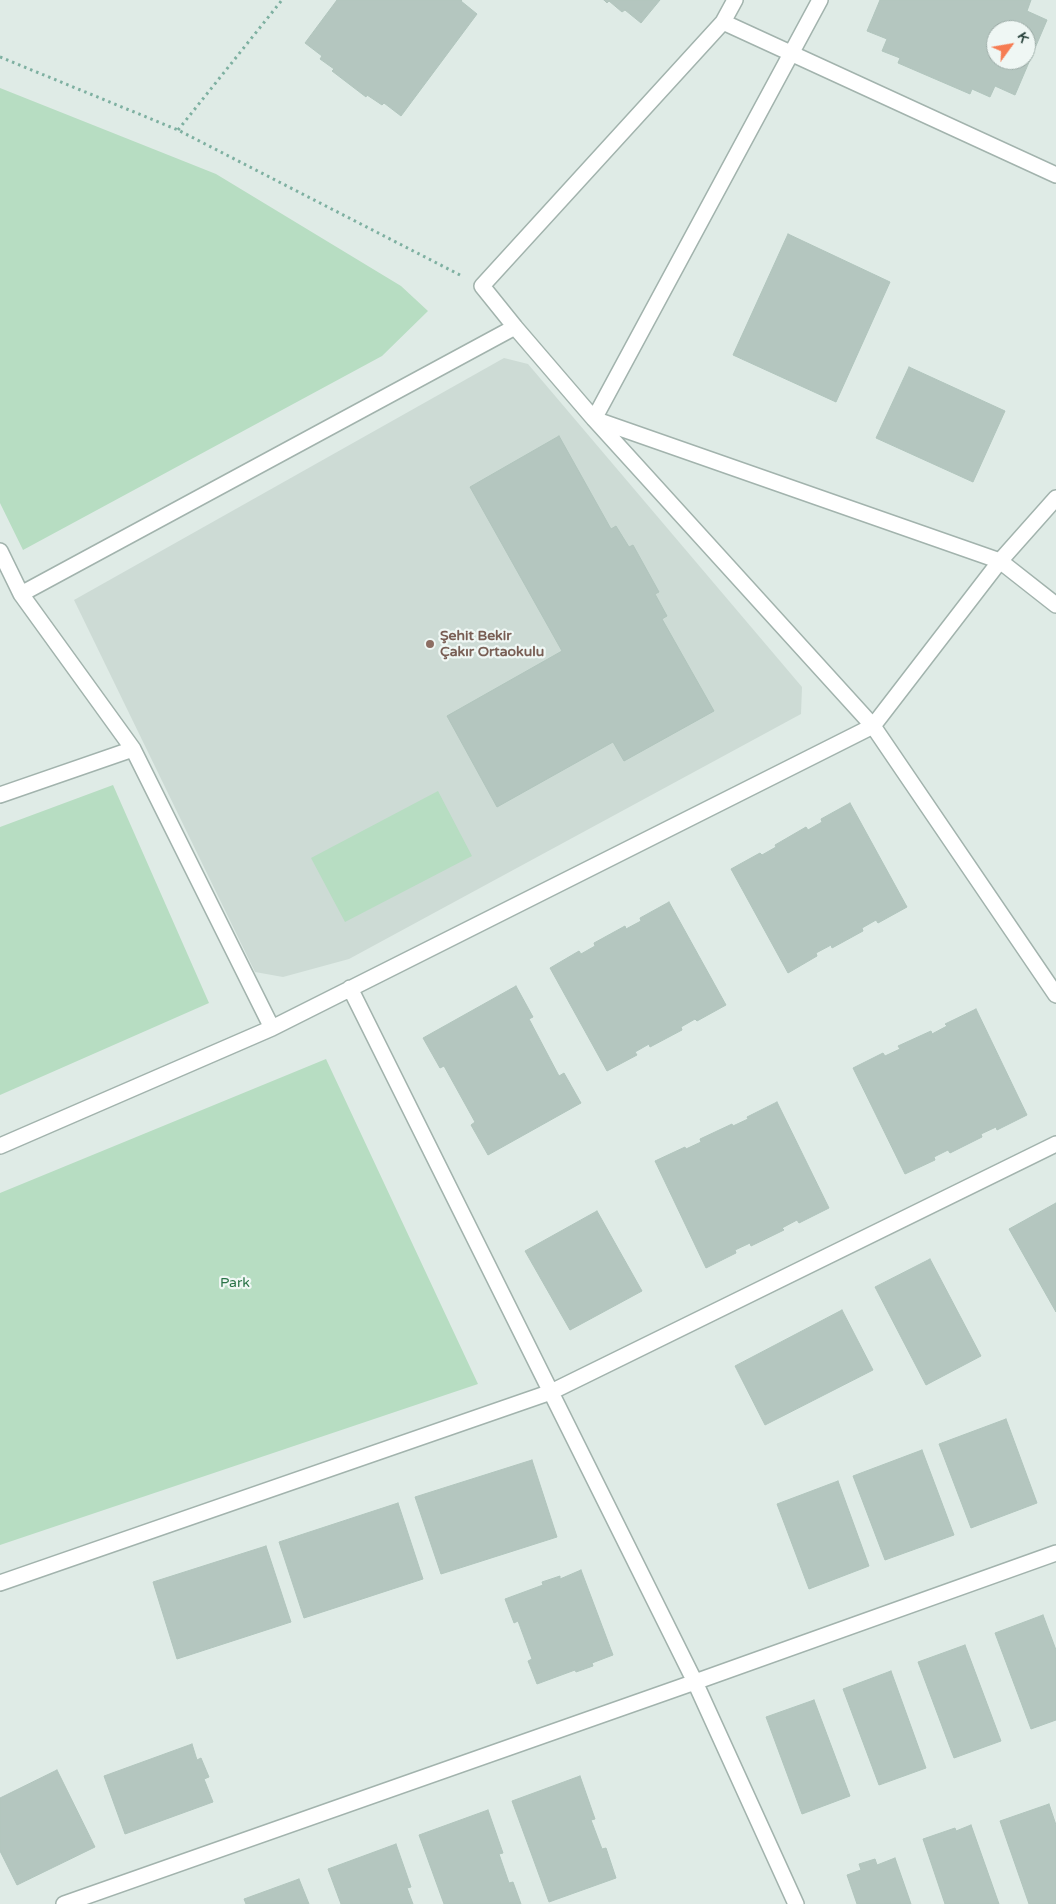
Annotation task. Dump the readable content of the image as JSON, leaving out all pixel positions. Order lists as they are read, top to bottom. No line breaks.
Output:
{"parks":["Park"],"places":["Şehit Bekir Çakır Ortaokulu"],"north":"top right"}
